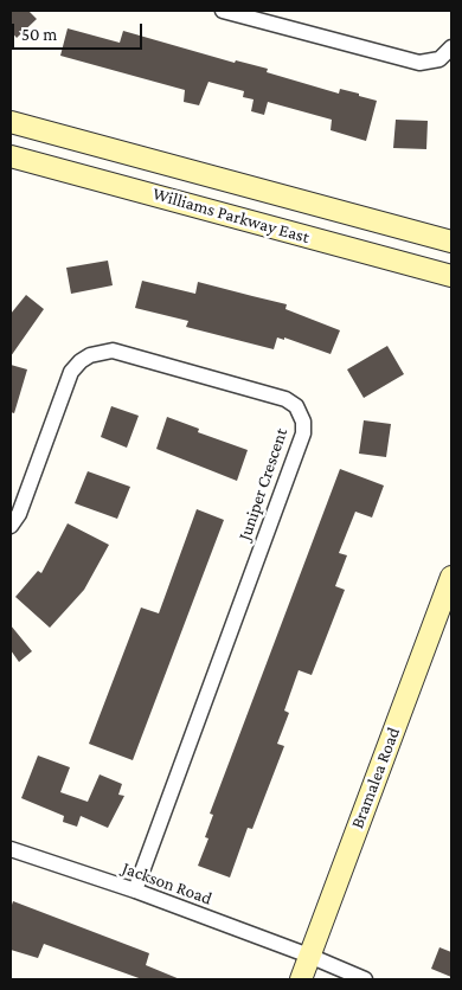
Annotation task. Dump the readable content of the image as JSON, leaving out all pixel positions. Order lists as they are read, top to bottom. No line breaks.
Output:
{"streets":{"main road":["Williams Parkway East","Bramalea Road"],"street":["Juniper Crescent","Jackson Road"]},"crossings":[["Juniper Crescent","Jackson Road"],["Bramalea Road","Jackson Road"]],"scale_bar":"50 m"}
